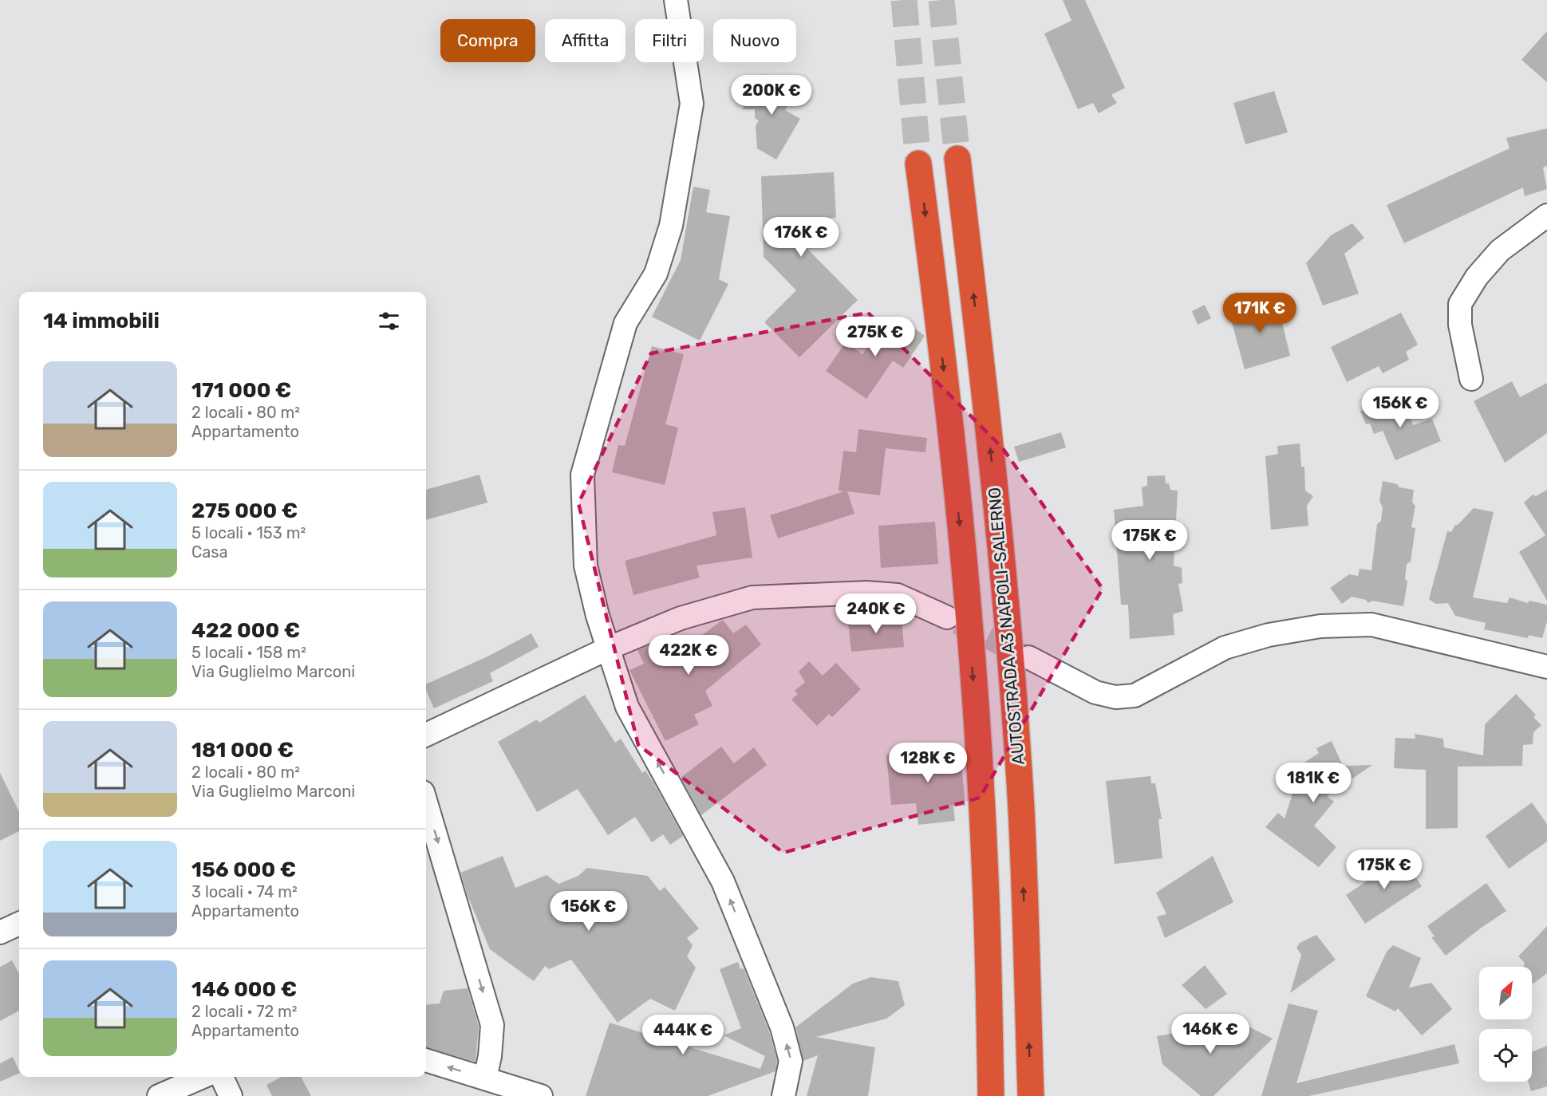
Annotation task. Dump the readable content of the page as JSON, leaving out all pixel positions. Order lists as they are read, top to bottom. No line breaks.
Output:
{"streets":{"highway":["AUTOSTRADA A3 NAPOLI-SALERNO"]},"north":"top right","page":{"chip":["Compra","Affitta","Filtri","Nuovo"],"price":["200K €","176K €","171K €","275K €","156K €","175K €","240K €","422K €","128K €","181K €","175K €","156K €","146K €","444K €"],"heading":"14 immobili","list":[{"name":"171 000 €","note":"2 locali · 80 m² · Appartamento"},{"name":"275 000 €","note":"5 locali · 153 m² · Casa"},{"name":"422 000 €","note":"5 locali · 158 m² · Via Guglielmo Marconi"},{"name":"181 000 €","note":"2 locali · 80 m² · Via Guglielmo Marconi"},{"name":"156 000 €","note":"3 locali · 74 m² · Appartamento"},{"name":"146 000 €","note":"2 locali · 72 m² · Appartamento"}]}}
